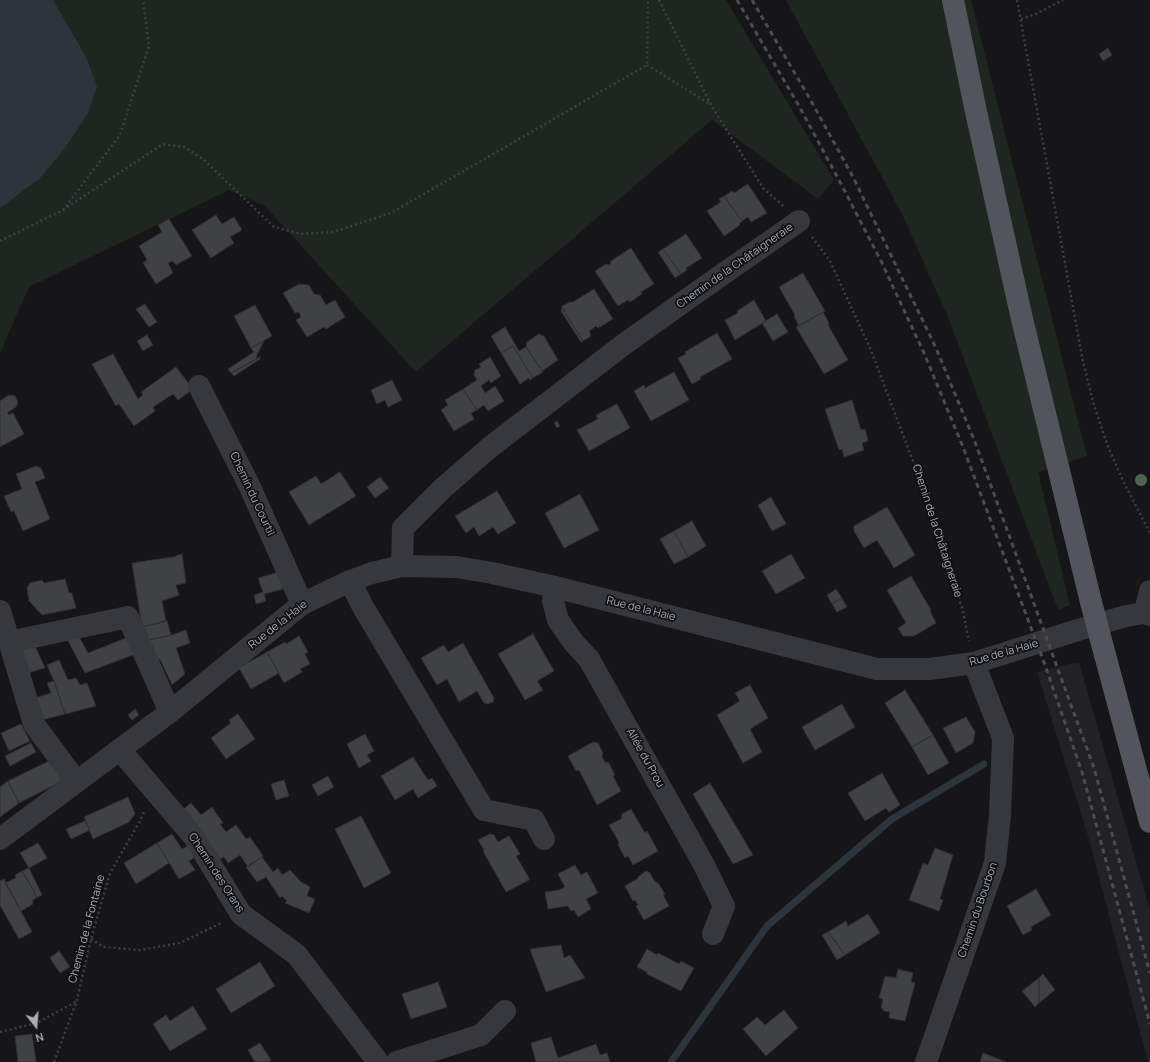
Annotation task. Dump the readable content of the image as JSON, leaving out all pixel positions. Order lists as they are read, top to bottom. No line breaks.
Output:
{"streets":{"street":["Chemin de la Châtaigneraie","Chemin du Courtil","Rue de la Haie","Allée du Prou","Chemin des Orans","Chemin du Bourbon"],"path":["Chemin de la Fontaine"]},"crossings":[["Chemin de la Châtaigneraie","Rue de la Haie"],["Chemin de la Châtaigneraie","Chemin du Bourbon"],["Chemin du Courtil","Rue de la Haie"],["Rue de la Haie","Allée du Prou"],["Rue de la Haie","Chemin des Orans"],["Rue de la Haie","Chemin du Bourbon"],["Chemin des Orans","Chemin de la Fontaine"]],"north":"bottom"}
